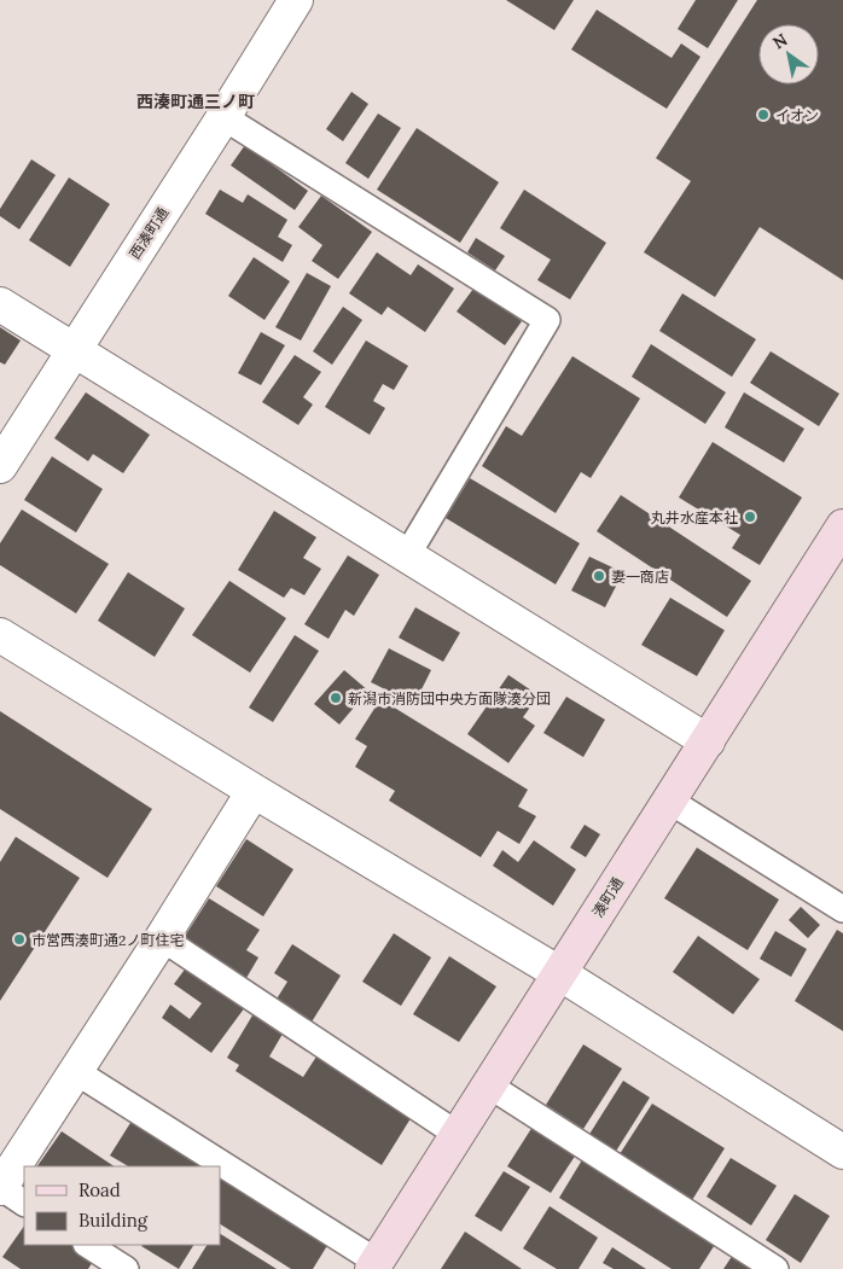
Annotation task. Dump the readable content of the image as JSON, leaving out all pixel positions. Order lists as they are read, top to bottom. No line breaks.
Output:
{"streets":{"main road":["湊町通"],"street":["西湊町通"]},"districts":["西湊町通三ノ町"],"places":["イオン","丸井水産本社","妻一商店","新潟市消防団中央方面隊湊分団","市営西湊町通2ノ町住宅"],"legend":["Road","Building"],"north":"top left"}
